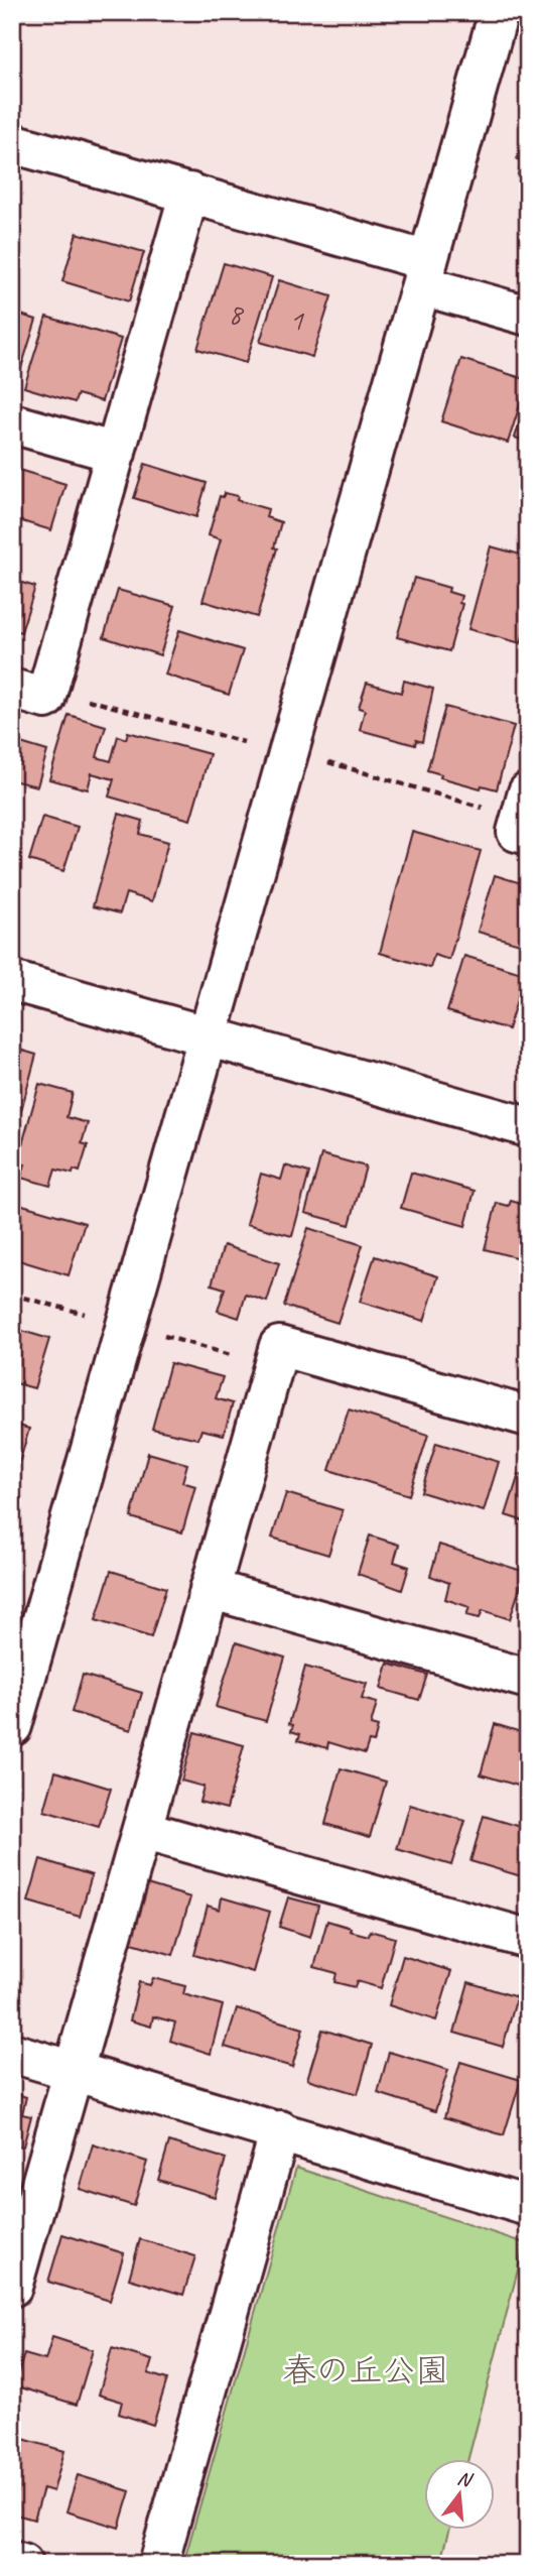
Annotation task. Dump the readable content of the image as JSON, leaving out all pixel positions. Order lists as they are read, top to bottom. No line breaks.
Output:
{"parks":["春の丘公園"],"house_numbers":["8","1"],"north":"top"}
